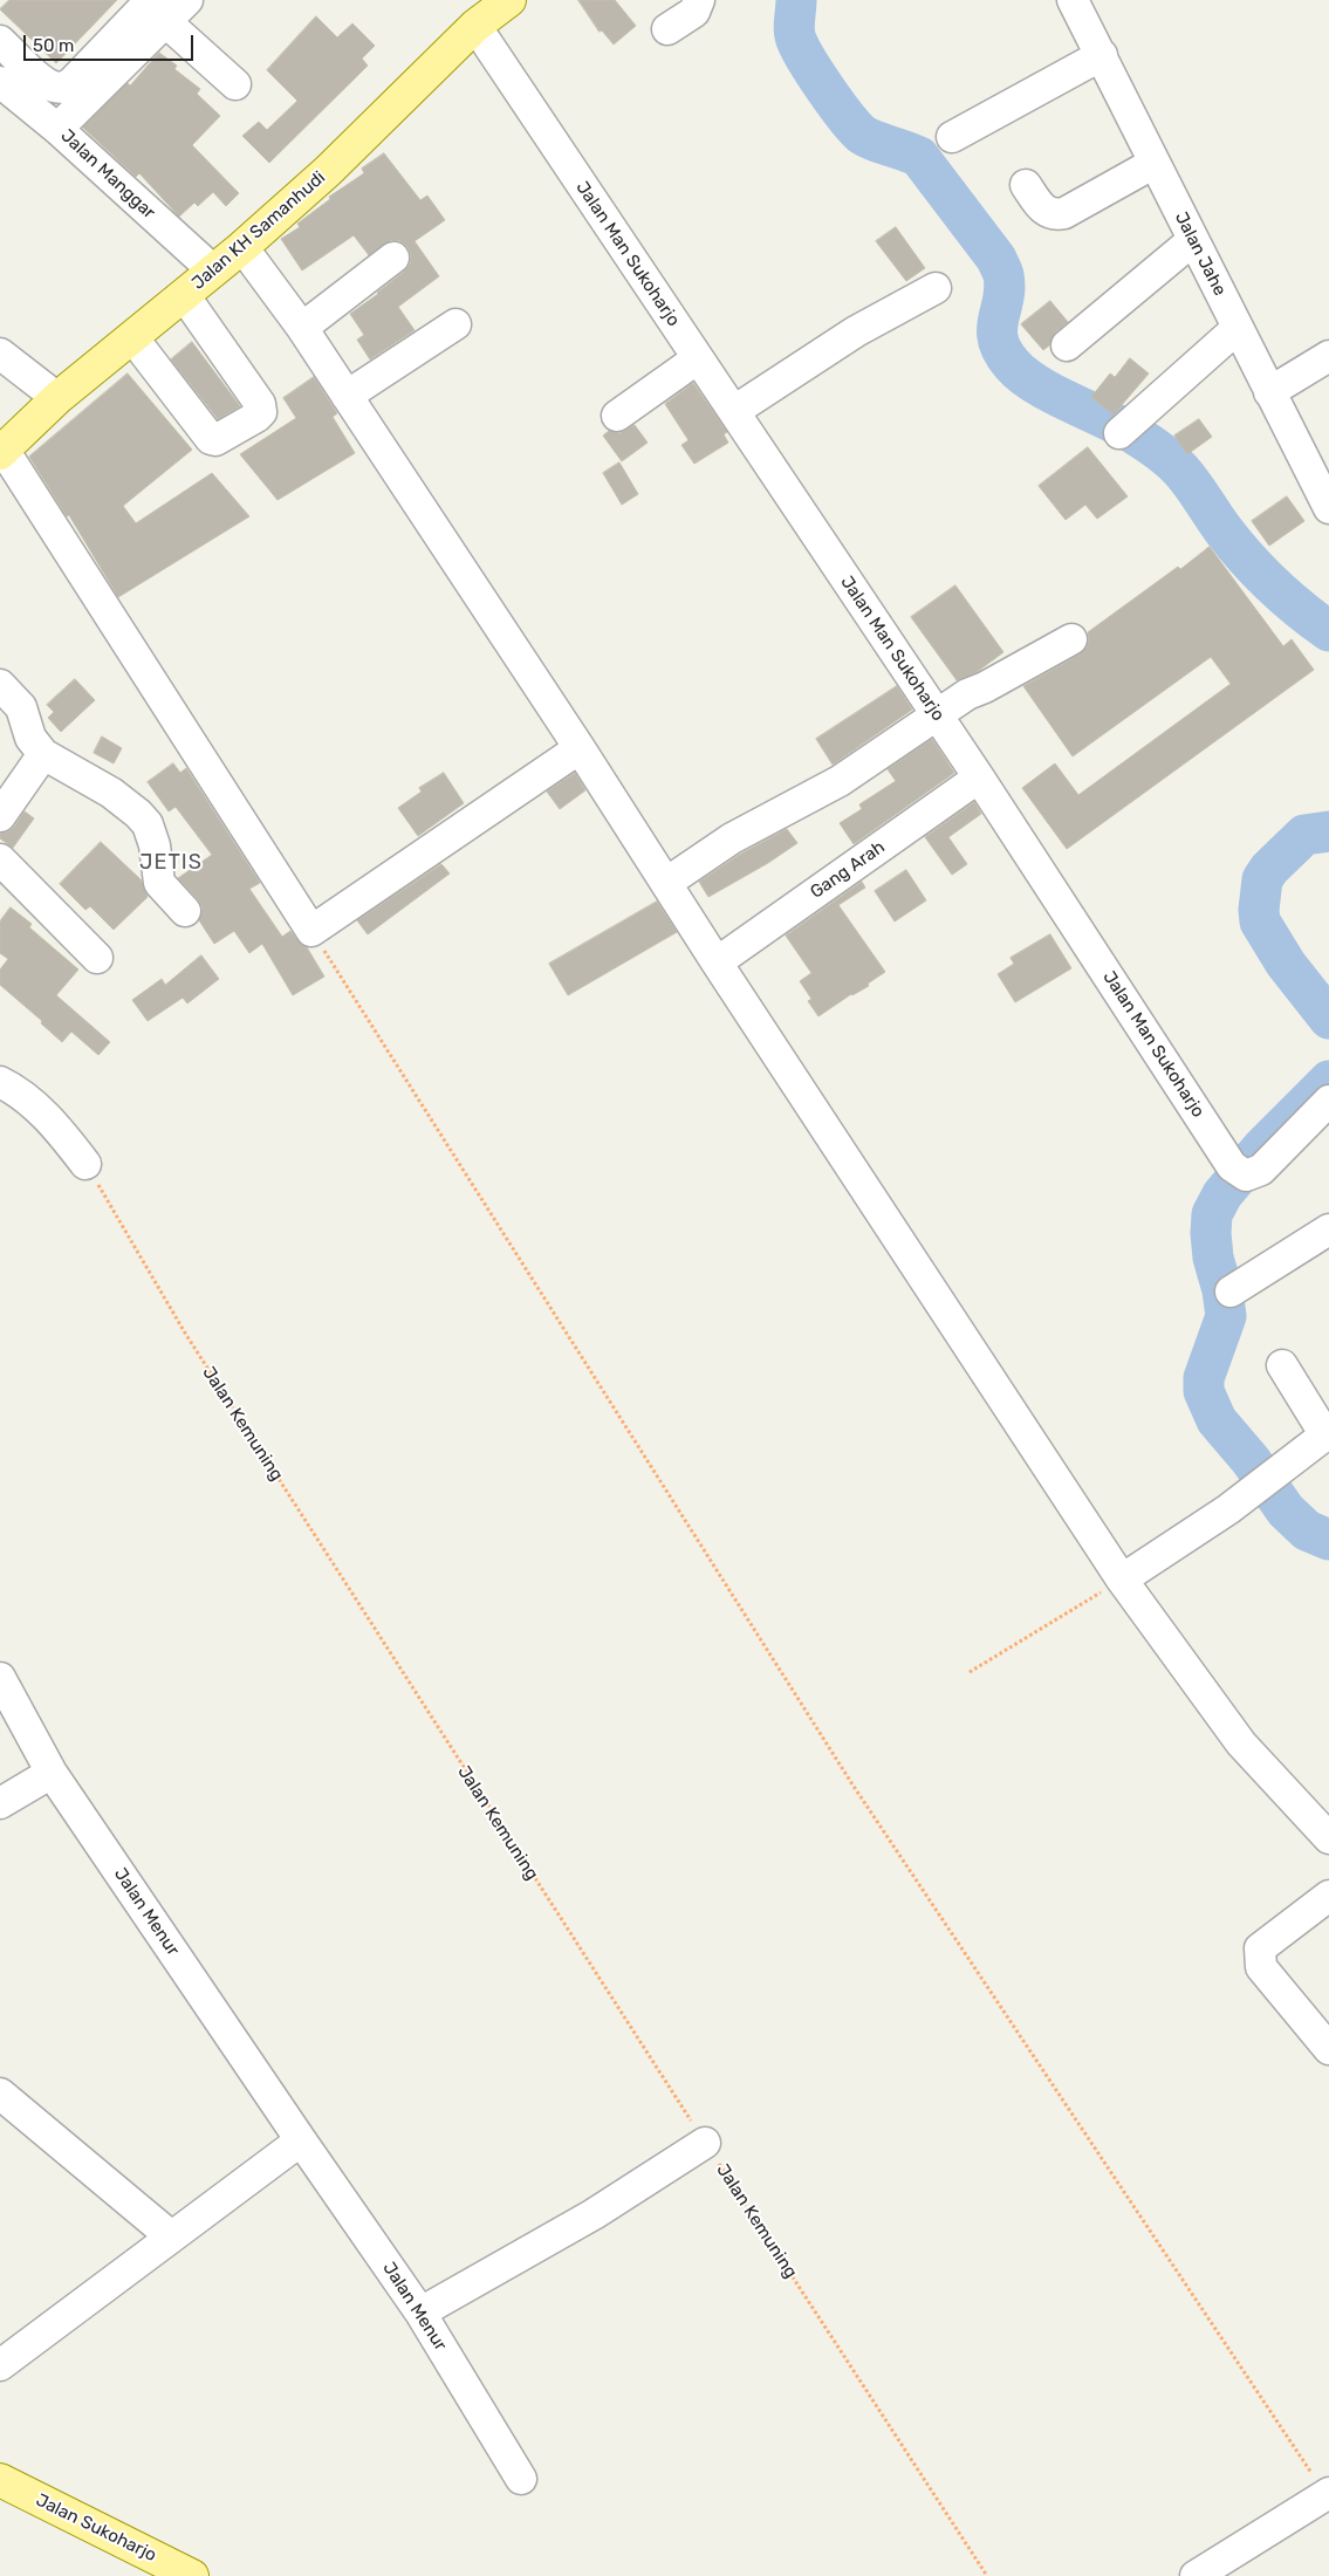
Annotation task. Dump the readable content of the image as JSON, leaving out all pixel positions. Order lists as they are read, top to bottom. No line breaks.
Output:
{"streets":{"main road":["Jalan KH Samanhudi","Jalan Sukoharjo"],"street":["Jalan Manggar","Jalan Man Sukoharjo","Jalan Jahe","Gang Arah","Jalan Menur"],"path":["Jalan Kemuning"]},"crossings":[["Jalan Manggar","Jalan KH Samanhudi"],["Jalan KH Samanhudi","Jalan Man Sukoharjo"],["Jalan Man Sukoharjo","Gang Arah"]],"districts":["JETIS"],"scale_bar":"50 m"}
